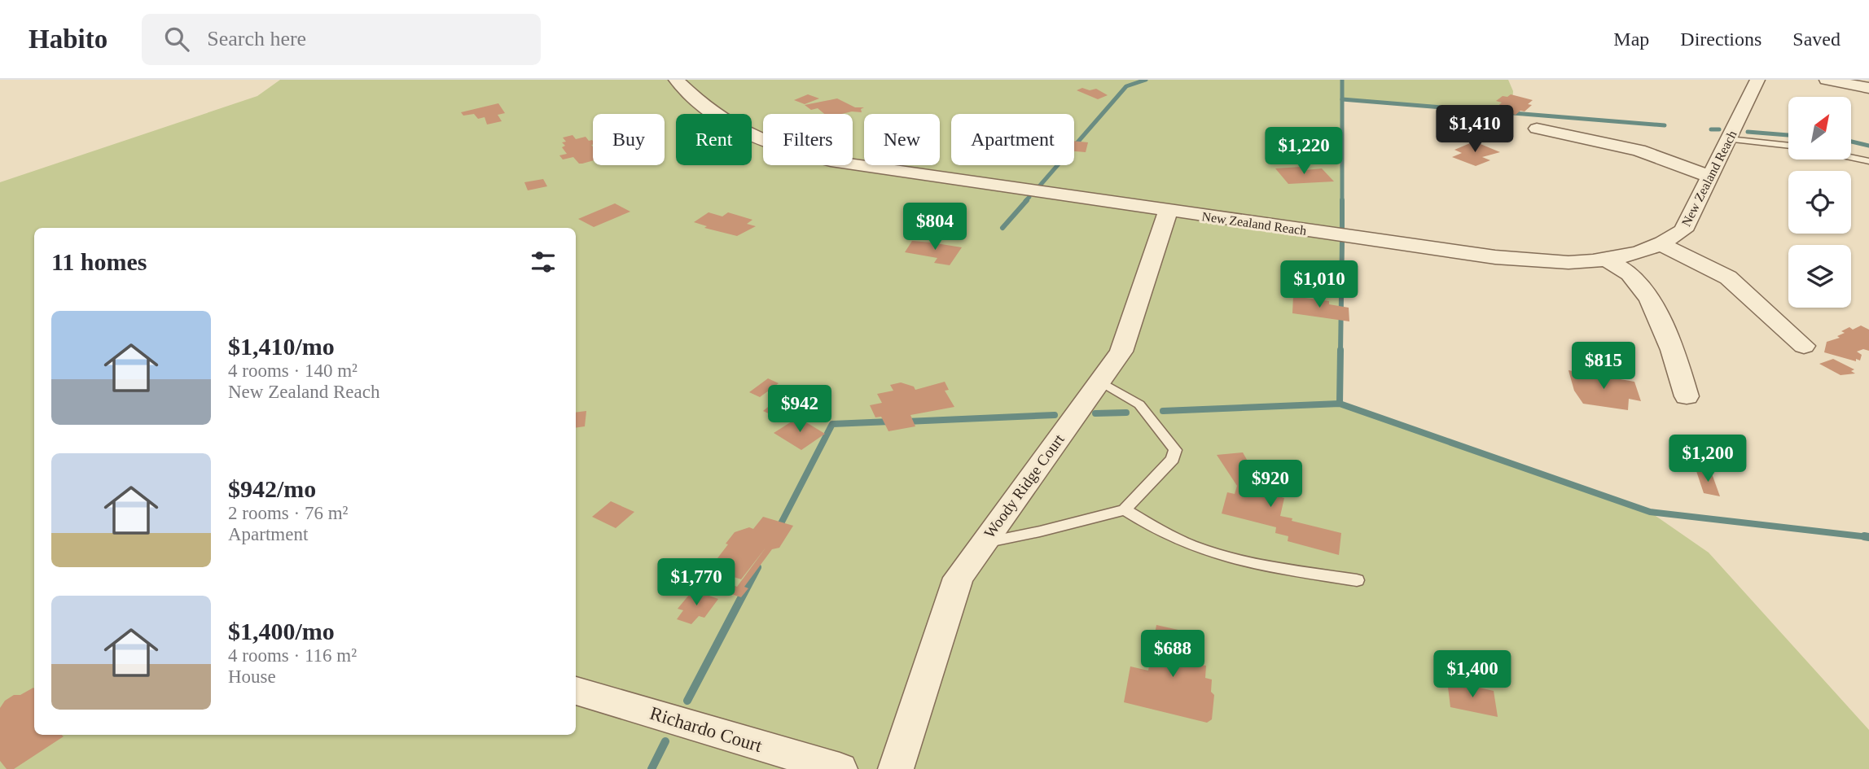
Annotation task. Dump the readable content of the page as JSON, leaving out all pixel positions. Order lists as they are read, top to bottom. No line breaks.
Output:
{"streets":{"street":["New Zealand Reach","Woody Ridge Court","Richardo Court"]},"crossings":[["New Zealand Reach","Woody Ridge Court"]],"north":"top right","page":{"header":"Habito","search":"Search here","nav":["Map","Directions","Saved"],"price":["$1,410","$1,220","$804","$1,010","$815","$942","$1,200","$920","$1,770","$688","$1,400"],"chip":["Buy","Rent","Filters","New","Apartment"],"heading":"11 homes","list":[{"name":"$1,410/mo","note":"4 rooms · 140 m² · New Zealand Reach"},{"name":"$942/mo","note":"2 rooms · 76 m² · Apartment"},{"name":"$1,400/mo","note":"4 rooms · 116 m² · House"}]}}
